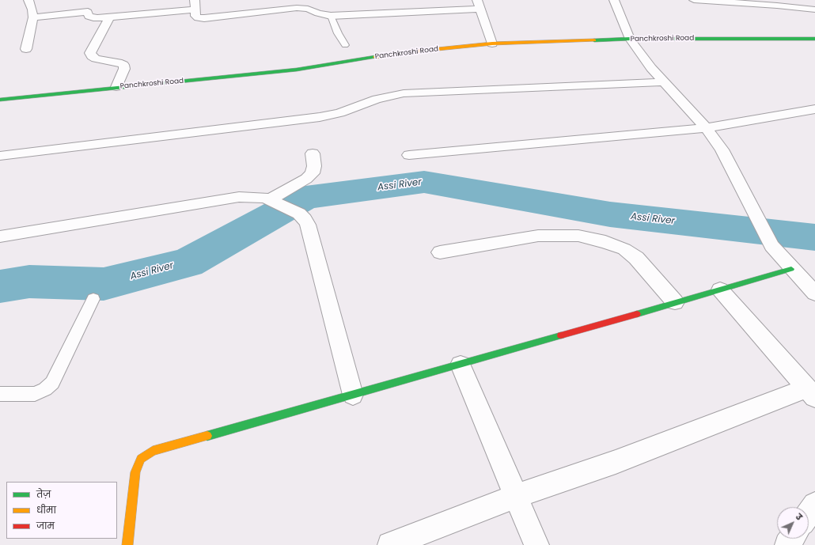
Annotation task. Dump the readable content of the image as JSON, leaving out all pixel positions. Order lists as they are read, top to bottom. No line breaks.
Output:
{"streets":{"street":["Panchkroshi Road"]},"water":["Assi River"],"legend":["तेज़","धीमा","जाम"],"north":"top right"}
